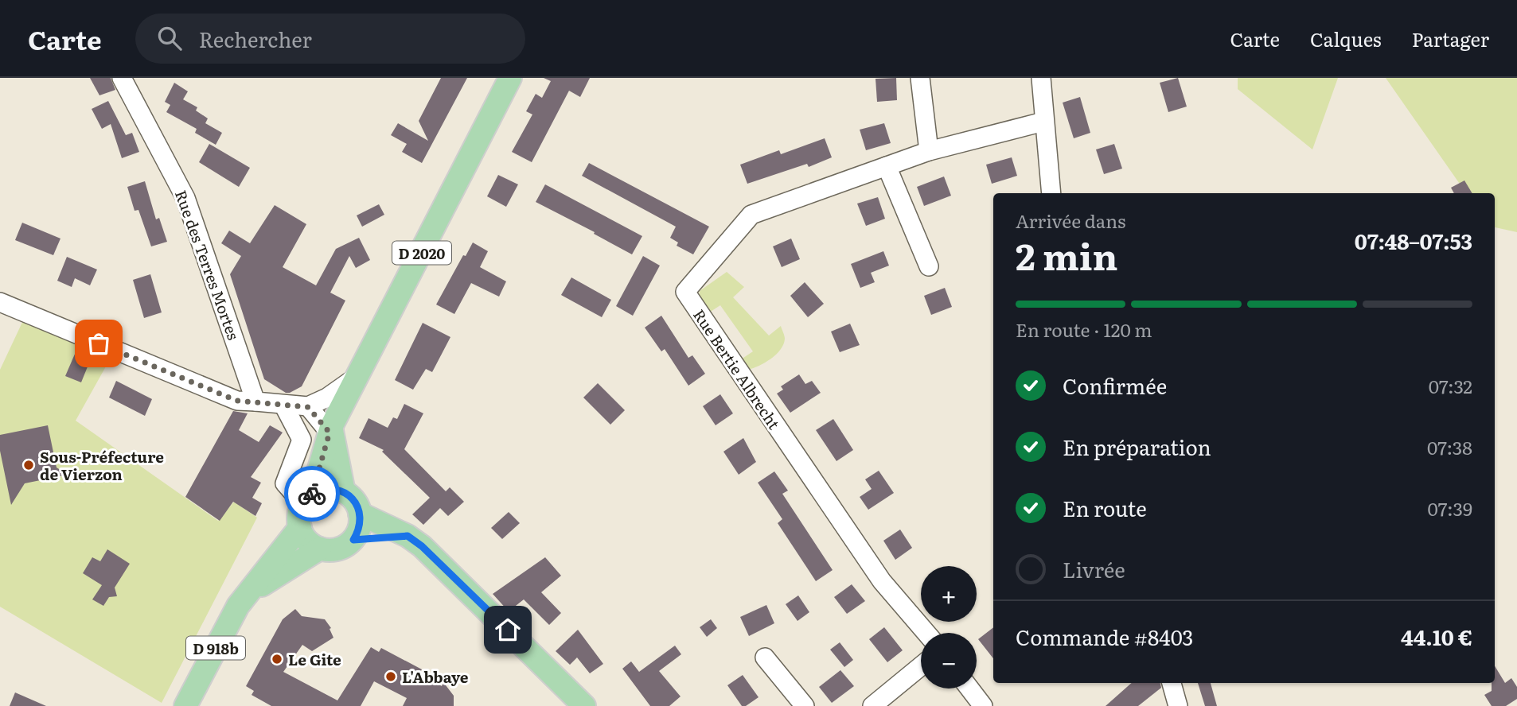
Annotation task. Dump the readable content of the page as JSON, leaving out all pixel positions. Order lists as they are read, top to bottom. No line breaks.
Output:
{"streets":{"main road":["D 2020","D 918b"],"street":["Rue des Terres Mortes","Rue Bertie Albrecht"]},"crossings":[["D 2020","D 918b"]],"places":["Sous-Préfecture de Vierzon","Le Gite","L'Abbaye"],"page":{"header":"Carte","search":"Rechercher","nav":["Carte","Calques","Partager"],"heading":["2 min","Arrivée dans","07:48–07:53"],"panel":["Commande #8403","44.10 €"],"bar":"En route · 120 m","list":[["Confirmée","07:32"],["En préparation","07:38"],["En route","07:39"],"Livrée"],"map_buttons":["+","−"]}}
